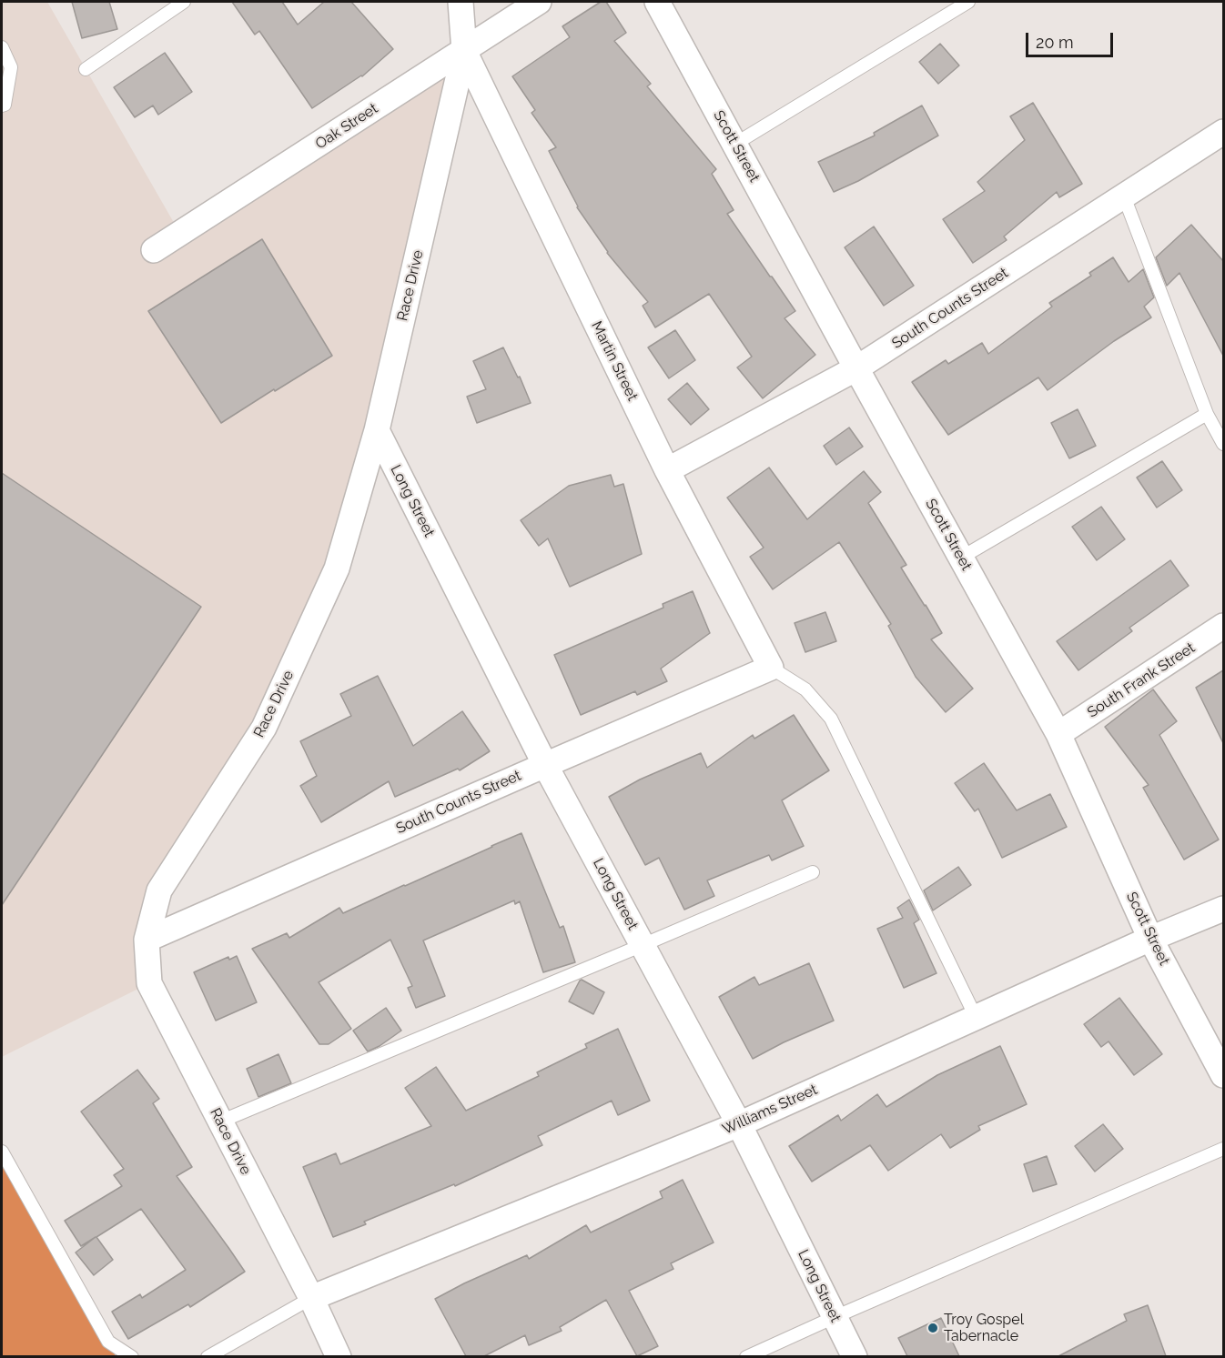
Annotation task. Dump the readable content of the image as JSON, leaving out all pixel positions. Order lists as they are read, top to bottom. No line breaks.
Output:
{"streets":{"street":["Oak Street","Scott Street","Race Drive","South Counts Street","Martin Street","Long Street","South Frank Street","Williams Street"]},"crossings":[["Oak Street","Race Drive"],["Oak Street","Martin Street"],["Scott Street","South Counts Street"],["Scott Street","South Frank Street"],["Scott Street","Williams Street"],["Race Drive","South Counts Street"],["Race Drive","Martin Street"],["Race Drive","Long Street"],["Race Drive","Williams Street"],["South Counts Street","Martin Street"],["South Counts Street","Long Street"],["Long Street","Williams Street"]],"places":["Troy Gospel Tabernacle"],"scale_bar":"20 m"}
